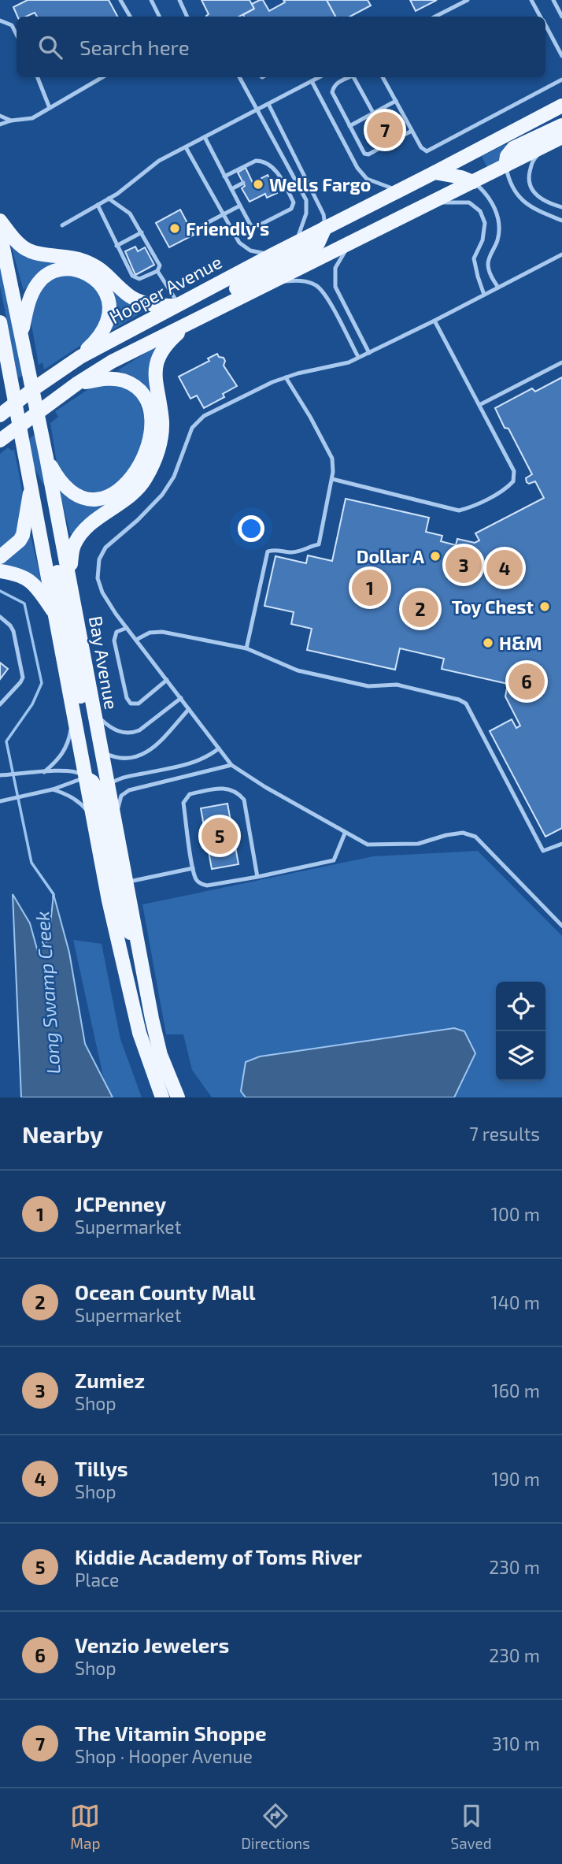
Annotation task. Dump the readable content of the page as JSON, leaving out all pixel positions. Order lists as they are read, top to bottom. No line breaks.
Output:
{"streets":{"main road":["Hooper Avenue","Bay Avenue"]},"crossings":[["Hooper Avenue","Bay Avenue"]],"water":["Long Swamp Creek"],"places":["Wells Fargo","Friendly's","Dollar A","Toy Chest","H&M"],"page":{"search":"Search here","pins":["7","3","4","1","2","6","5"],"heading":["Nearby","7 results"],"list":[{"mark":"1","name":"JCPenney","note":"Supermarket","value":"100 m"},{"mark":"2","name":"Ocean County Mall","note":"Supermarket","value":"140 m"},{"mark":"3","name":"Zumiez","note":"Shop","value":"160 m"},{"mark":"4","name":"Tillys","note":"Shop","value":"190 m"},{"mark":"5","name":"Kiddie Academy of Toms River","note":"Place","value":"230 m"},{"mark":"6","name":"Venzio Jewelers","note":"Shop","value":"230 m"},{"mark":"7","name":"The Vitamin Shoppe","note":"Shop · Hooper Avenue","value":"310 m"}],"nav":["Map","Directions","Saved"]}}
